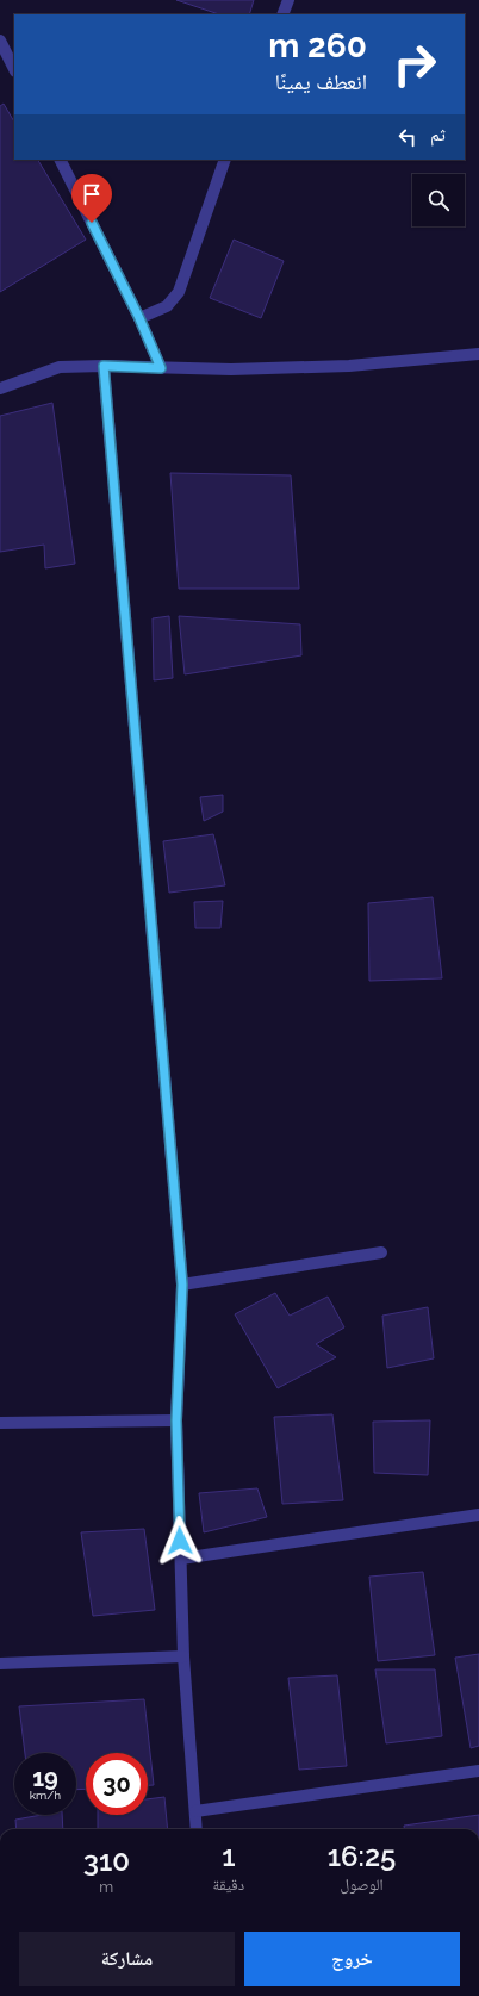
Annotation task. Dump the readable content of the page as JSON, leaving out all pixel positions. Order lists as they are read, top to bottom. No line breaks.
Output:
{"page":{"turn":["260 m","انعطف يمينًا"],"then":"ثم","speed":"19 km/h","limit":"30","eta":["16:25","الوصول","1","دقيقة","310","m"],"buttons":["خروج","مشاركة"]}}
